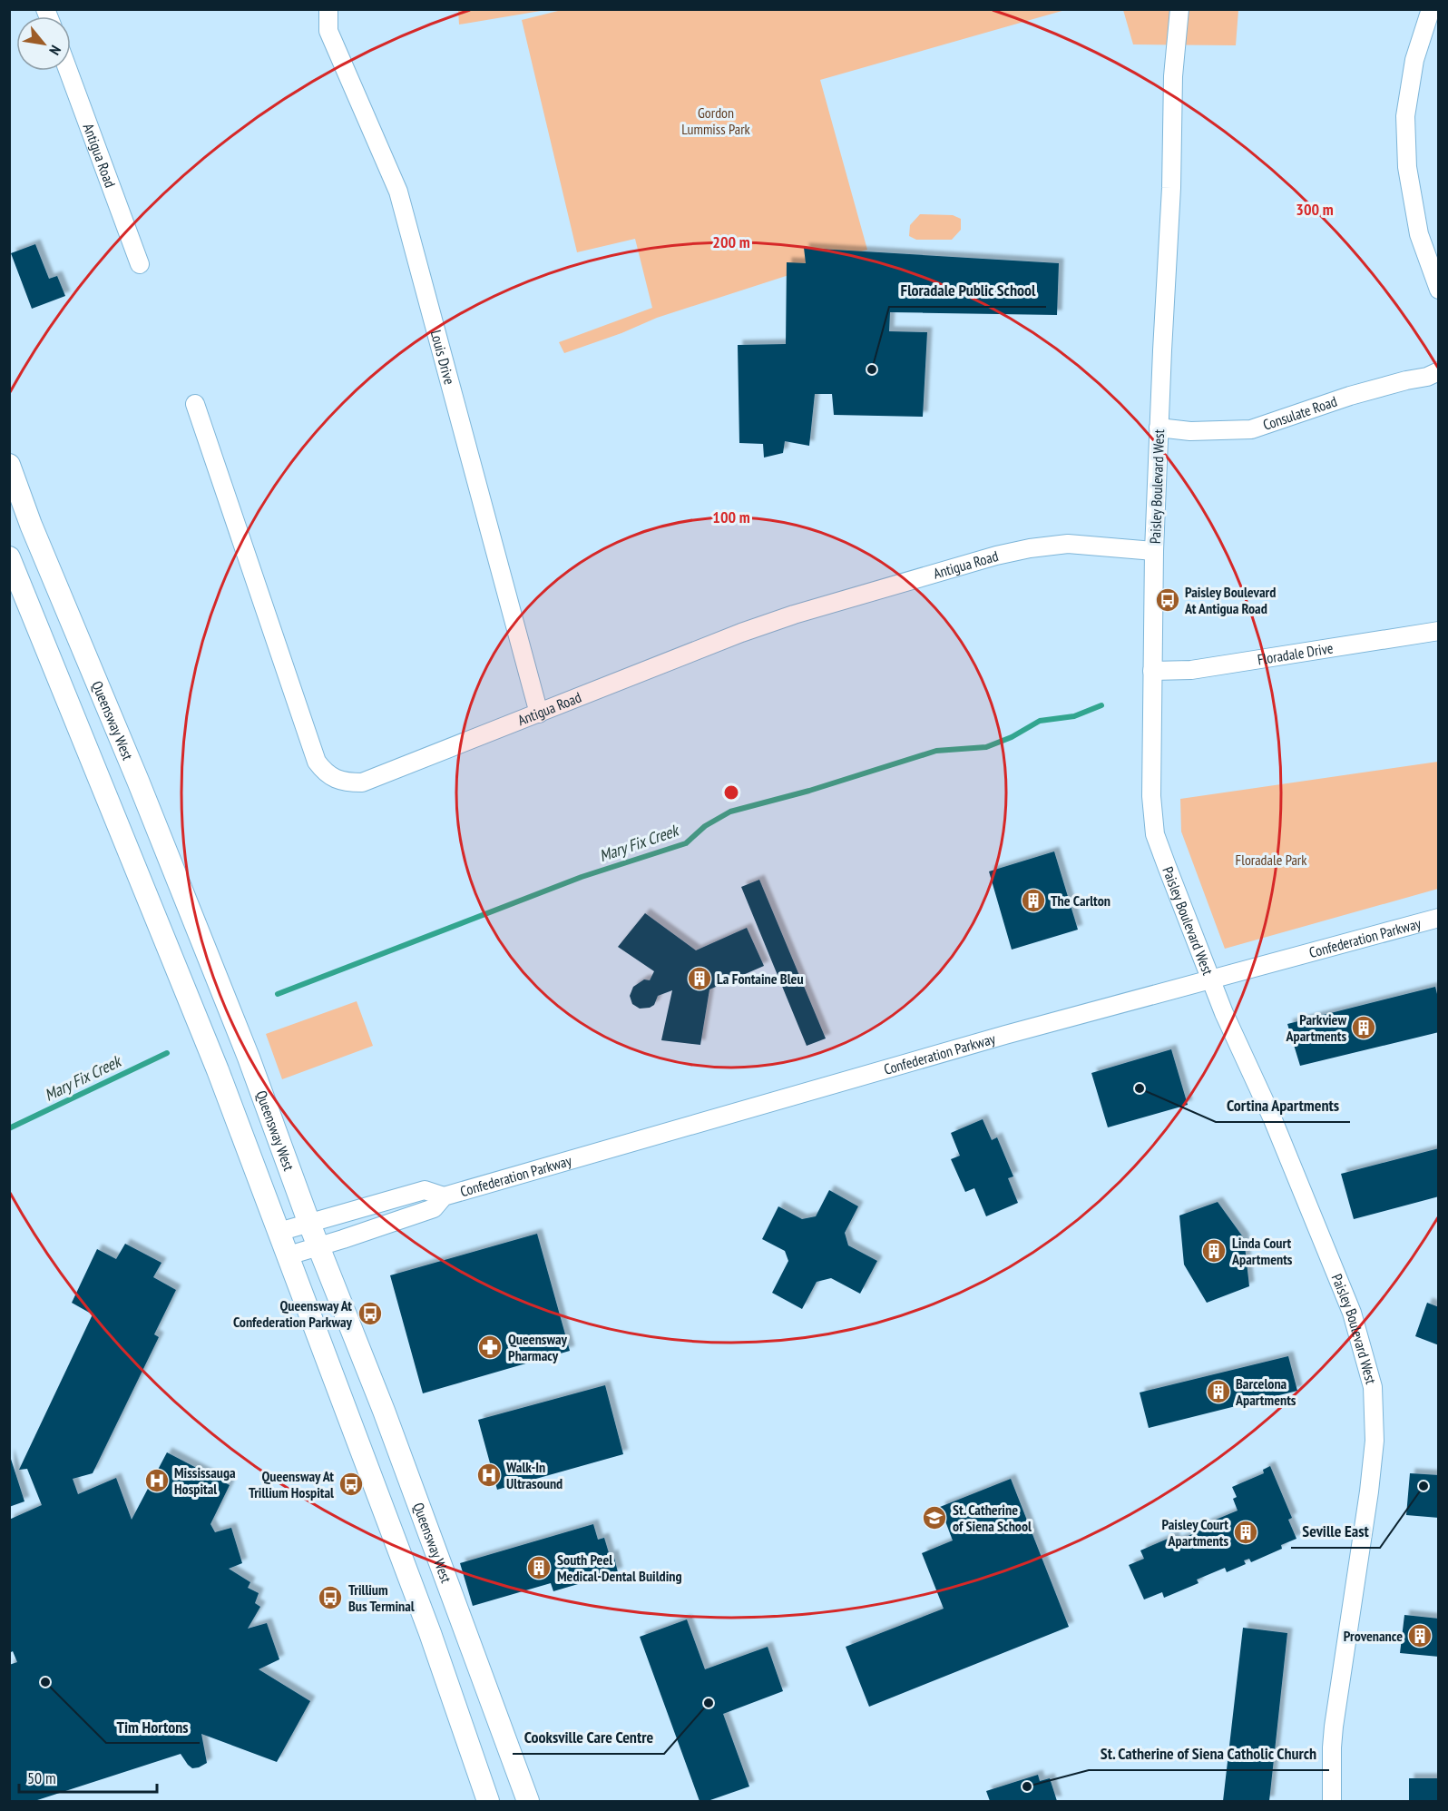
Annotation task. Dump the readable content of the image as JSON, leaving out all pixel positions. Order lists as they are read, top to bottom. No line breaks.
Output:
{"streets":{"main road":["Queensway West"],"street":["Antigua Road","Louis Drive","Consulate Road","Paisley Boulevard West","Floradale Drive","Confederation Parkway"]},"crossings":[["Antigua Road","Louis Drive"],["Antigua Road","Paisley Boulevard West"],["Consulate Road","Paisley Boulevard West"],["Paisley Boulevard West","Floradale Drive"],["Paisley Boulevard West","Confederation Parkway"],["Queensway West","Confederation Parkway"]],"water":["Mary Fix Creek"],"parks":["Gordon Lummiss Park","Floradale Park"],"places":{"other":["Floradale Public School","Cortina Apartments","Seville East","Tim Hortons","Cooksville Care Centre","St. Catherine of Siena Catholic Church"],"bus stop":["Paisley Boulevard At Antigua Road","Queensway At Confederation Parkway","Queensway At Trillium Hospital","Trillium Bus Terminal"],"building":["The Carlton","La Fontaine Bleu","Parkview Apartments","Linda Court Apartments","Barcelona Apartments","Paisley Court Apartments","South Peel Medical-Dental Building","Provenance"],"pharmacy":["Queensway Pharmacy"],"hospital":["Walk-In Ultrasound","Mississauga Hospital"],"school or university":["St. Catherine of Siena School"]},"scale_bar":"50 m","north":"bottom right","rings":["300 m","200 m","100 m"]}
